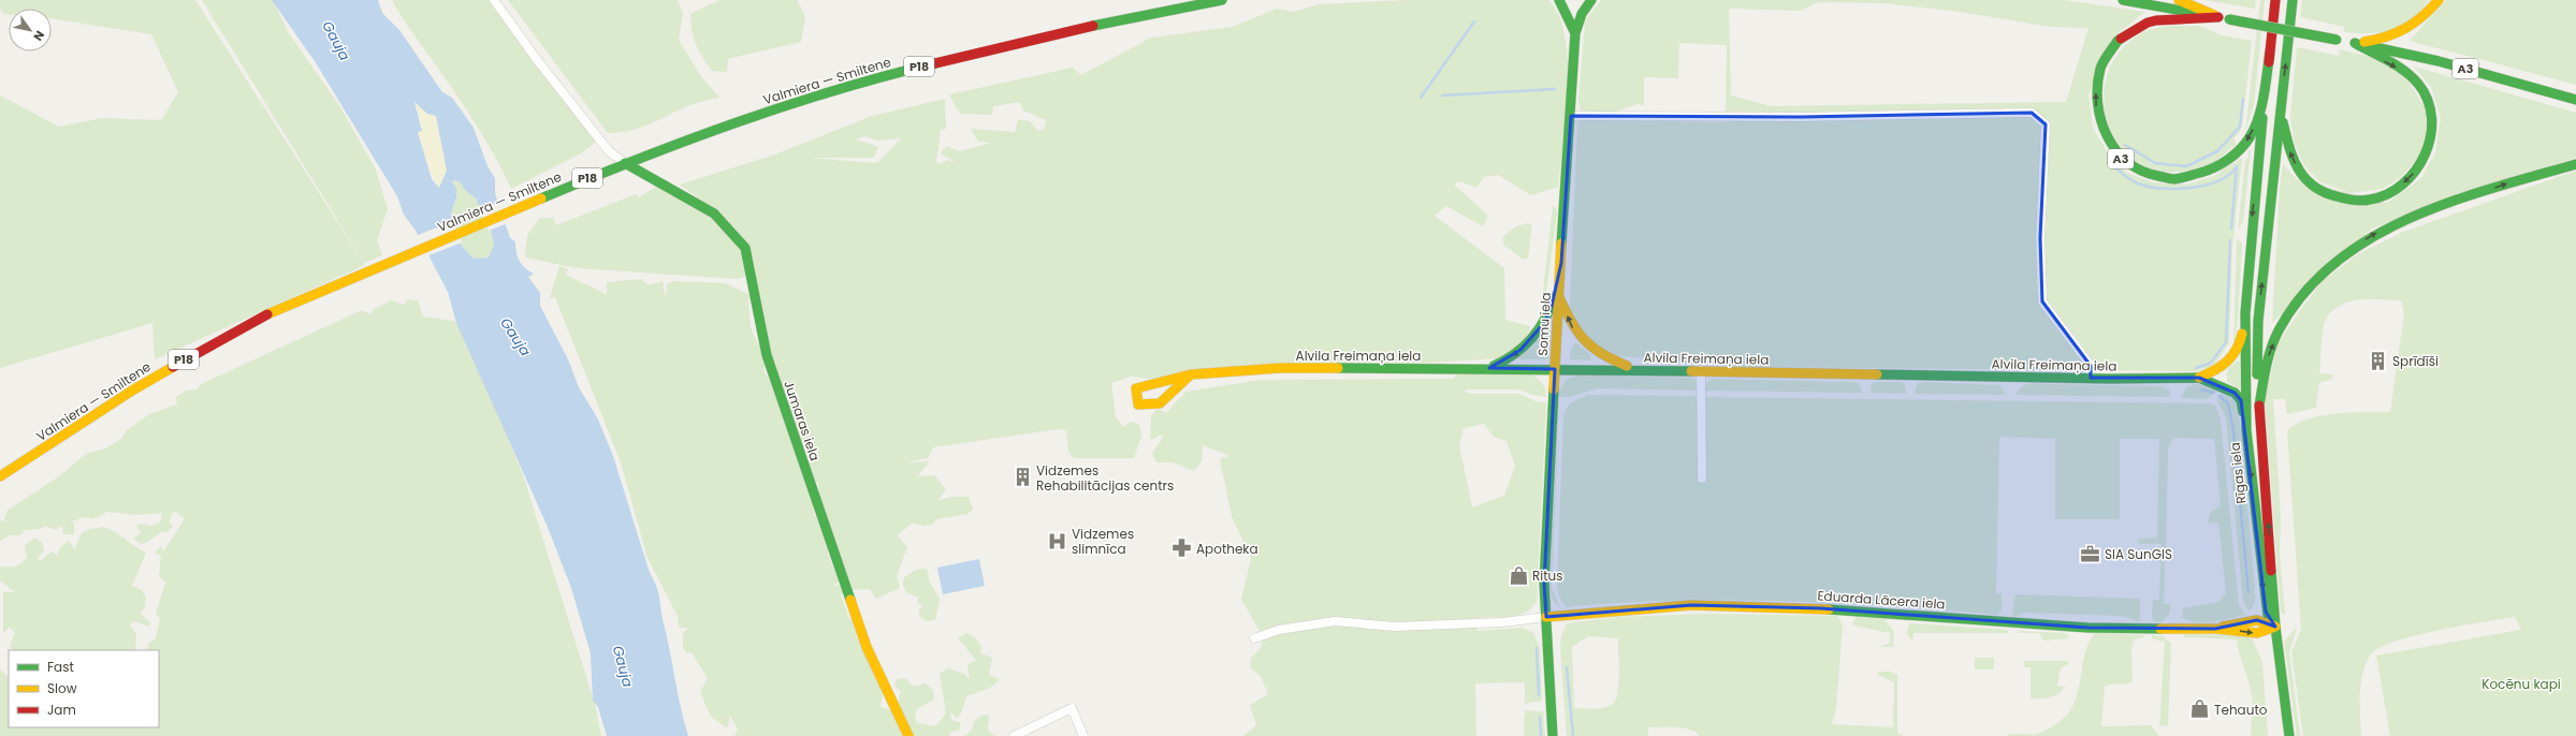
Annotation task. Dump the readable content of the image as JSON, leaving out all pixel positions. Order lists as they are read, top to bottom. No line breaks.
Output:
{"streets":{"main road":["P18","A3","Valmiera — Smiltene","Somu iela","Alvila Freimaņa iela","Jumaras iela","Rīgas iela","Eduarda Lācera iela"]},"crossings":[["A3","Rīgas iela"],["Valmiera — Smiltene","Jumaras iela"],["Somu iela","Alvila Freimaņa iela"],["Somu iela","Eduarda Lācera iela"],["Alvila Freimaņa iela","Rīgas iela"],["Rīgas iela","Eduarda Lācera iela"]],"water":["Gauja"],"parks":["Kocēnu kapi"],"places":{"building":["Sprīdīši","Vidzemes Rehabilitācijas centrs"],"hospital":["Vidzemes slimnīca"],"pharmacy":["Apotheka"],"office":["SIA SunGIS"],"shop":["Ritus","Tehauto"]},"legend":["Fast","Slow","Jam"],"north":"bottom right"}
